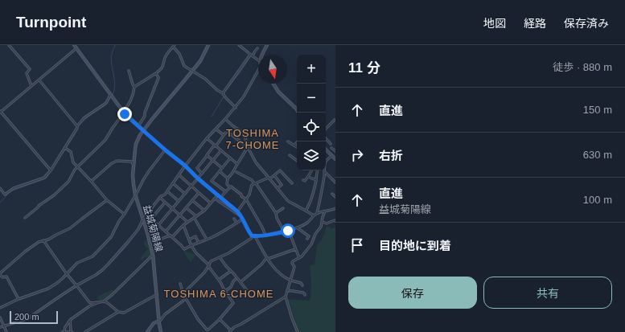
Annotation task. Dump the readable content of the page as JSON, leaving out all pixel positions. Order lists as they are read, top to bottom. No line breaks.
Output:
{"streets":{"main road":["益城菊陽線"]},"districts":["TOSHIMA 7-CHOME","TOSHIMA 6-CHOME"],"scale_bar":"200 m","north":"bottom","page":{"header":"Turnpoint","nav":["地図","経路","保存済み"],"heading":["11 分","徒歩 · 880 m"],"map_buttons":["+","−"],"list":[["直進","150 m"],["右折","630 m"],["直進","益城菊陽線","100 m"],"目的地に到着"],"buttons":["保存","共有"],"scale":"200 m"}}
